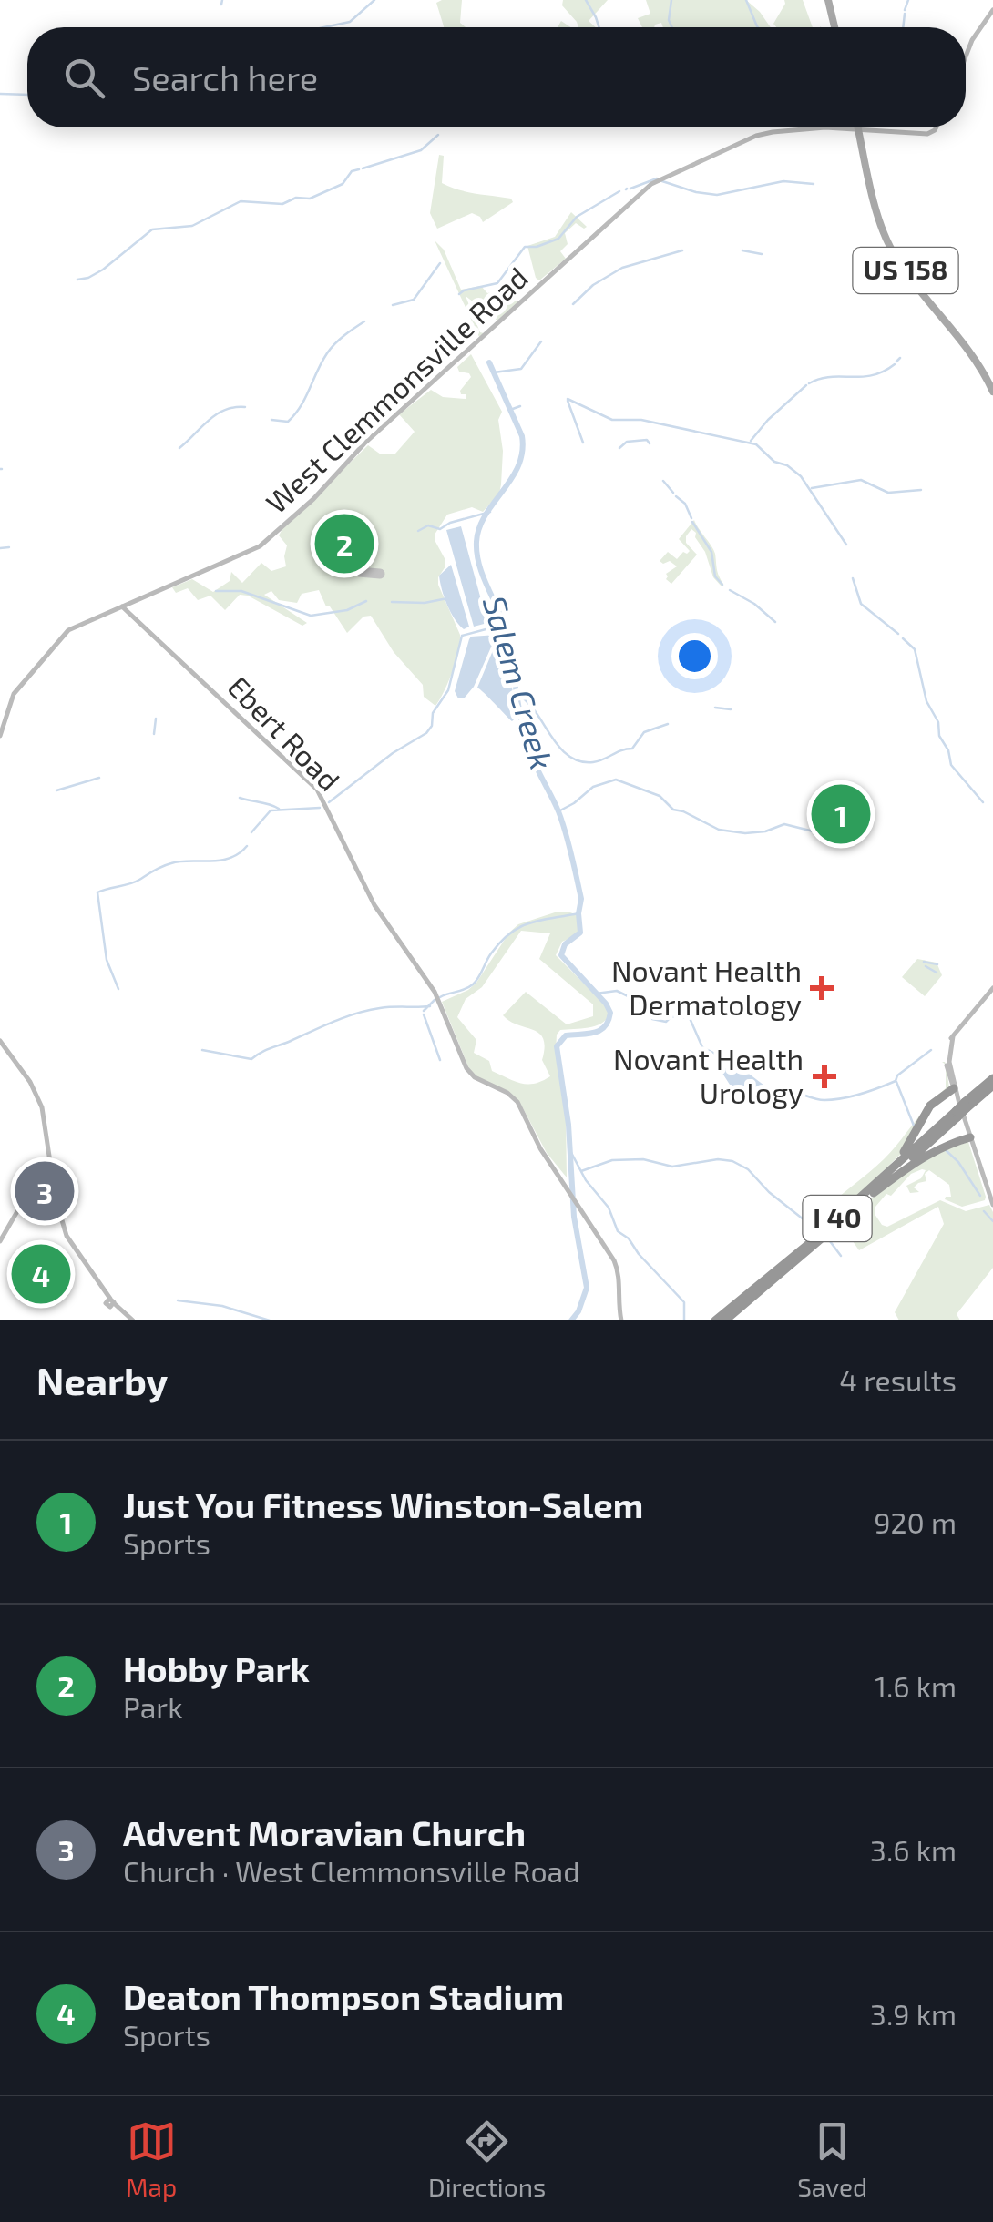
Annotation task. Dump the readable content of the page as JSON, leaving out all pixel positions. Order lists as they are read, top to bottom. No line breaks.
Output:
{"streets":{"highway":["I 40"],"main road":["US 158","West Clemmonsville Road","Ebert Road"]},"crossings":[["US 158","West Clemmonsville Road"],["West Clemmonsville Road","Ebert Road"]],"water":["Salem Creek"],"places":{"health":["Novant Health Dermatology","Novant Health Urology"]},"page":{"search":"Search here","pins":["2","1","3","4"],"heading":["Nearby","4 results"],"list":[{"mark":"1","name":"Just You Fitness Winston-Salem","note":"Sports","value":"920 m"},{"mark":"2","name":"Hobby Park","note":"Park","value":"1.6 km"},{"mark":"3","name":"Advent Moravian Church","note":"Church · West Clemmonsville Road","value":"3.6 km"},{"mark":"4","name":"Deaton Thompson Stadium","note":"Sports","value":"3.9 km"}],"nav":["Map","Directions","Saved"]}}
